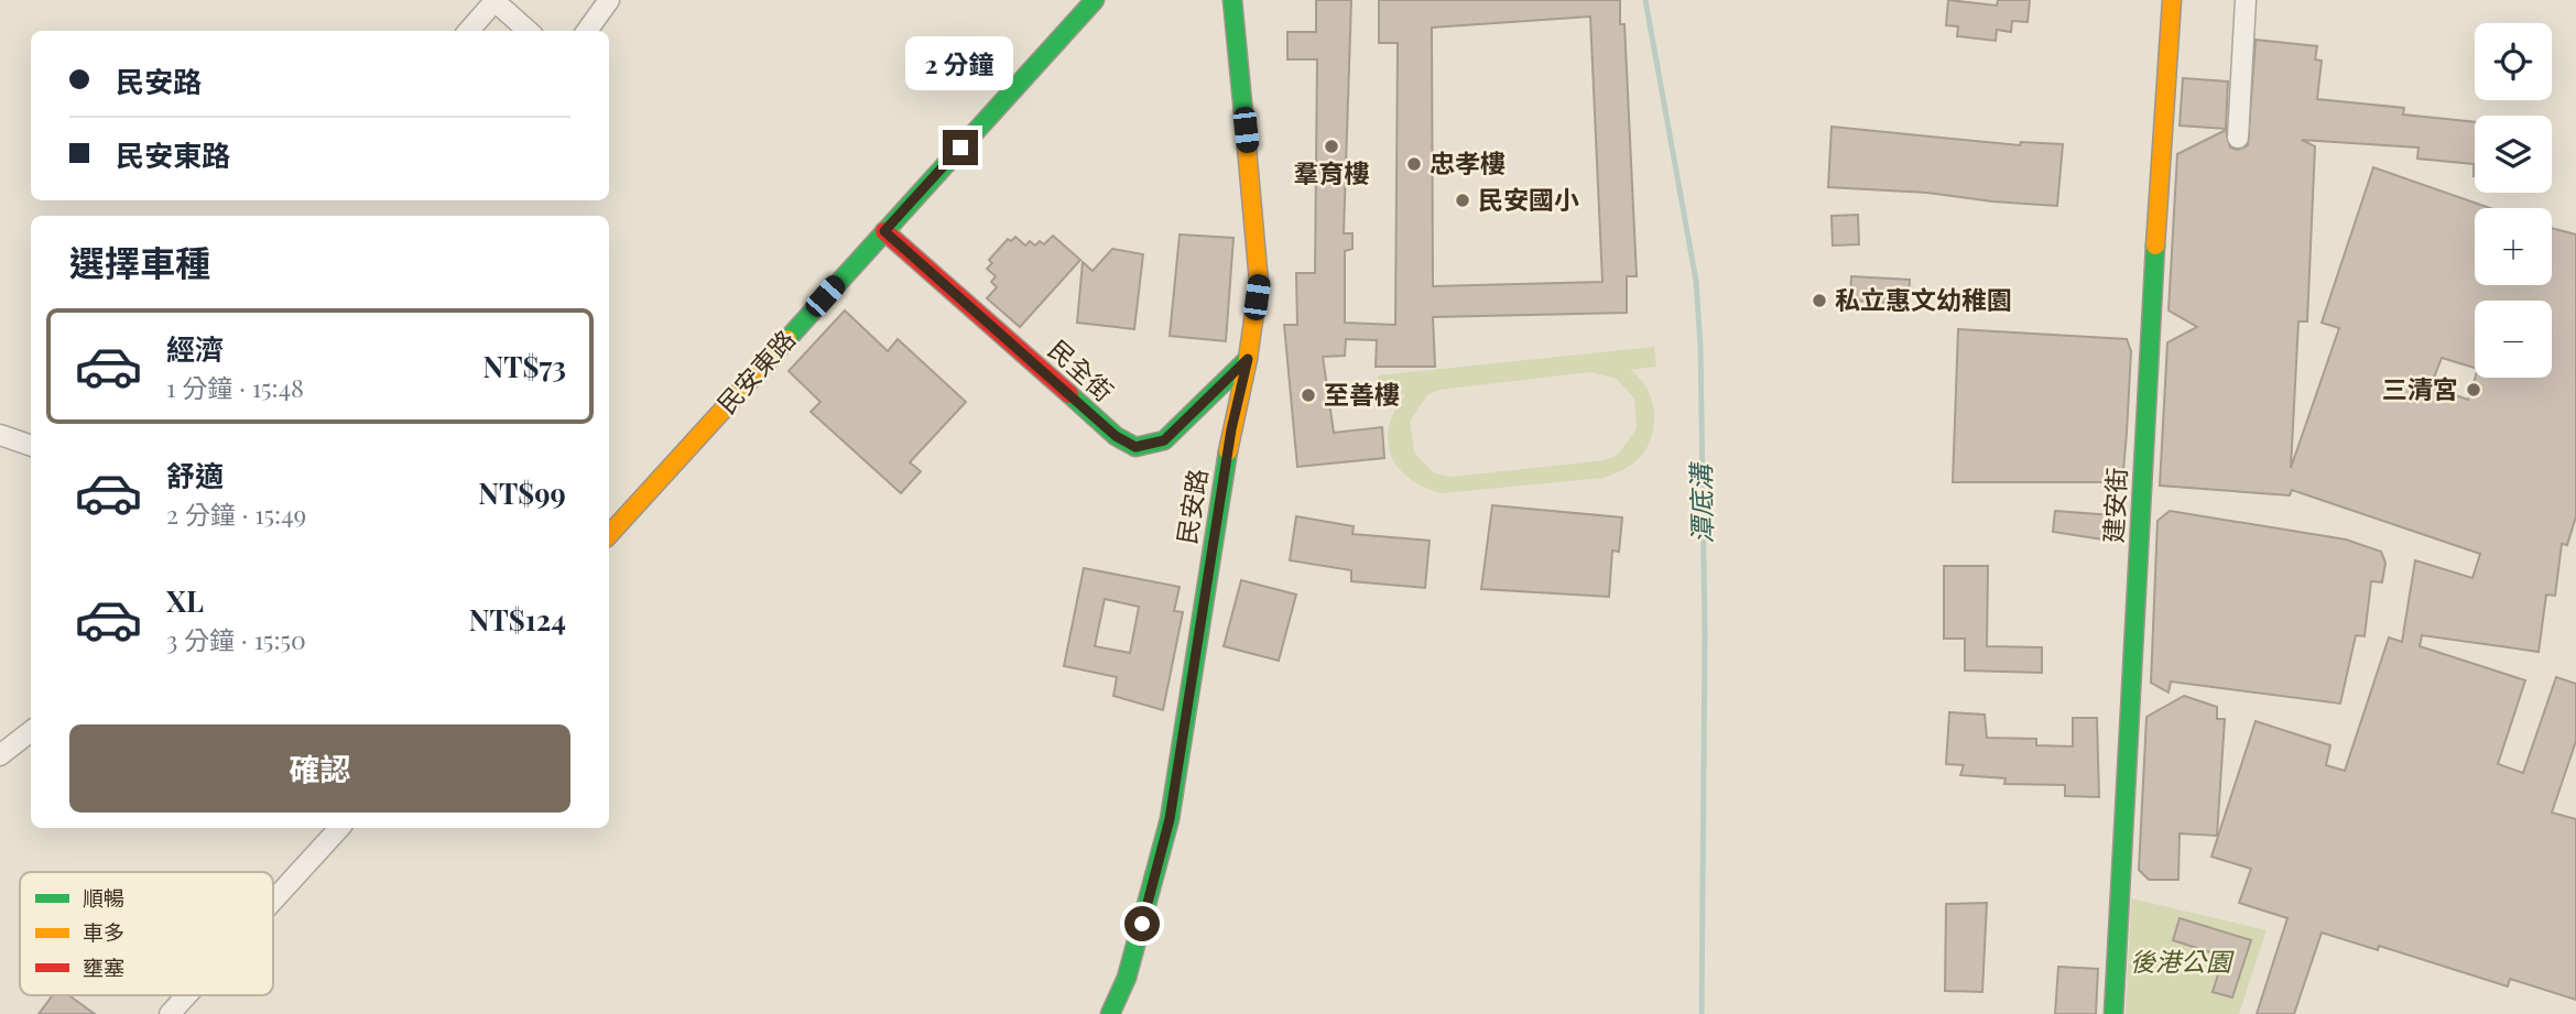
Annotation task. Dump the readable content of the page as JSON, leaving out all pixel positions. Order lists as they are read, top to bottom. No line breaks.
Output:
{"streets":{"street":["民全街","民安東路","建安街","民安路"]},"crossings":[["民全街","民安東路"],["民全街","民安路"]],"water":["潭底溝"],"parks":["後港公園"],"places":["羣育樓","忠孝樓","民安國小","私立惠文幼稚園","三清宮","至善樓"],"legend":["順暢","車多","壅塞"],"page":{"map_buttons":["+","−"],"banner":["民安路","民安東路"],"bubble":"2 分鐘","heading":"選擇車種","list":[{"name":"經濟","note":"1 分鐘 · 15:48","value":"NT$73"},{"name":"舒適","note":"2 分鐘 · 15:49","value":"NT$99"},{"name":"XL","note":"3 分鐘 · 15:50","value":"NT$124"}],"buttons":"確認"}}
